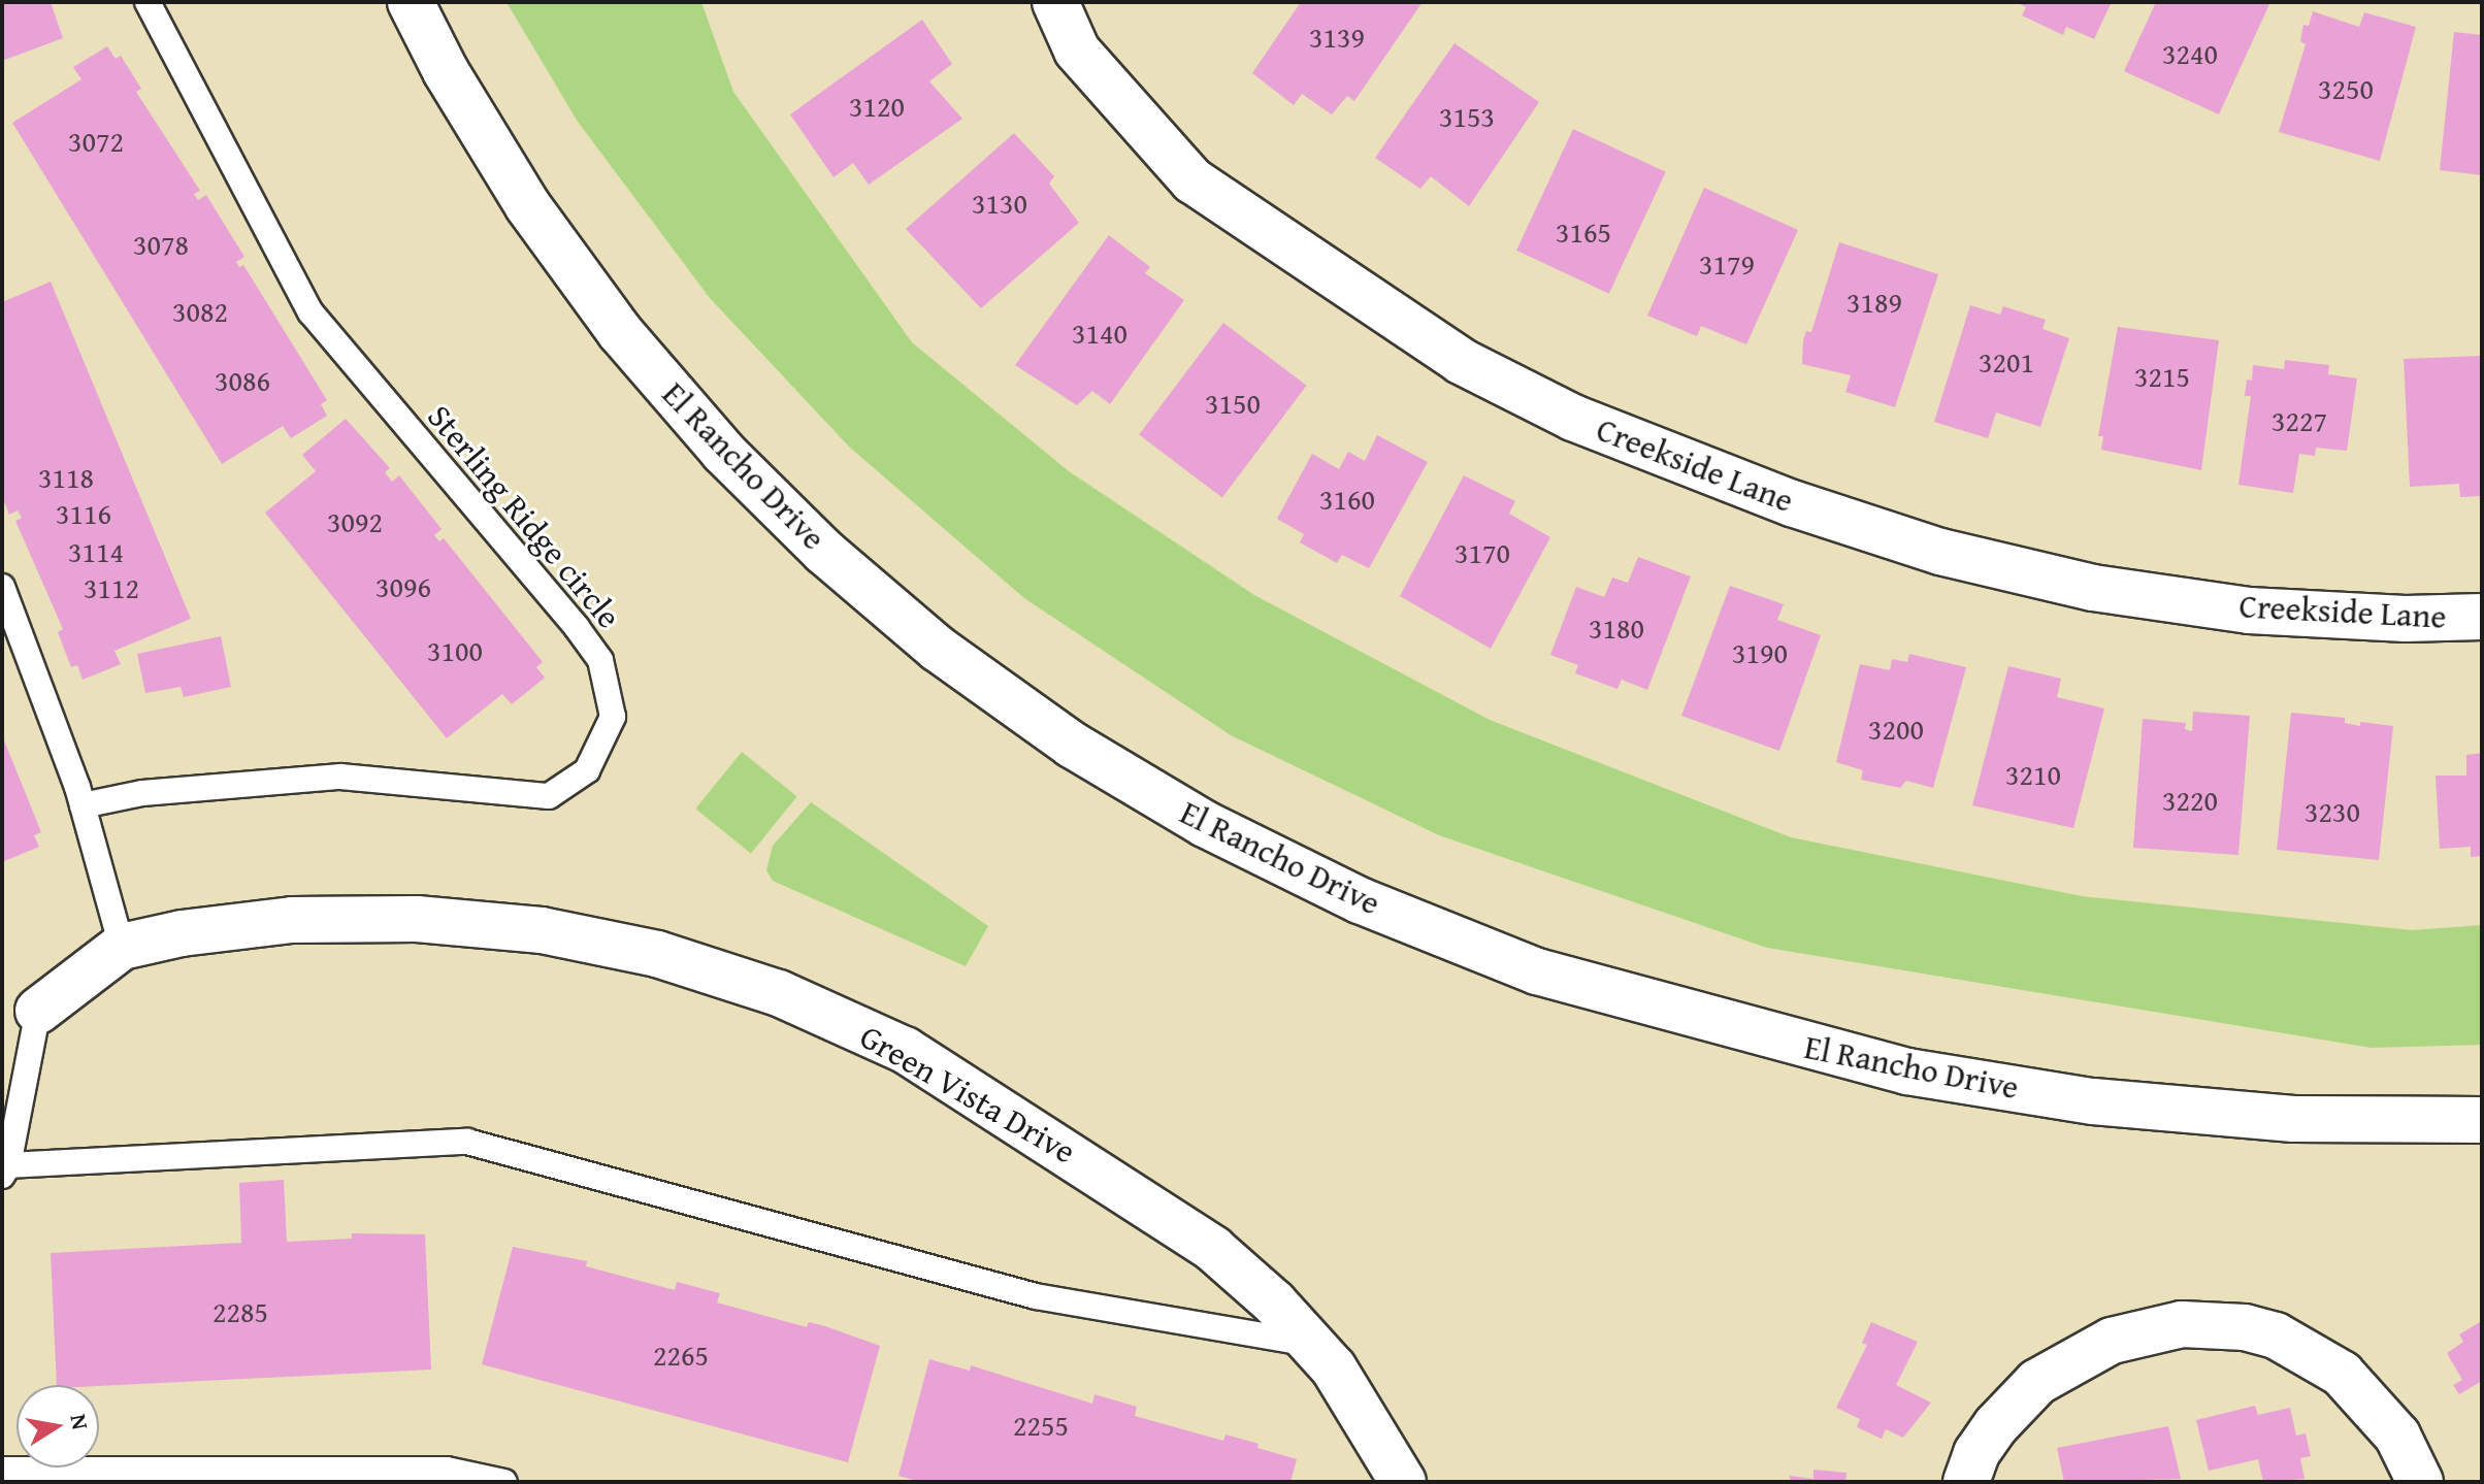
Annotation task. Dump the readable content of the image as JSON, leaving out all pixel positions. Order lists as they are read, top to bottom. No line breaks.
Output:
{"streets":{"street":["Creekside Lane","El Rancho Drive","Green Vista Drive"],"lane":["Sterling Ridge circle"]},"house_numbers":["3139","3240","3250","3120","3153","3072","3130","3165","3078","3179","3189","3082","3140","3201","3215","3086","3150","3227","3118","3160","3116","3092","3114","3170","3096","3112","3180","3100","3190","3200","3210","3220","3230","2285","2265","2255"],"north":"right"}
